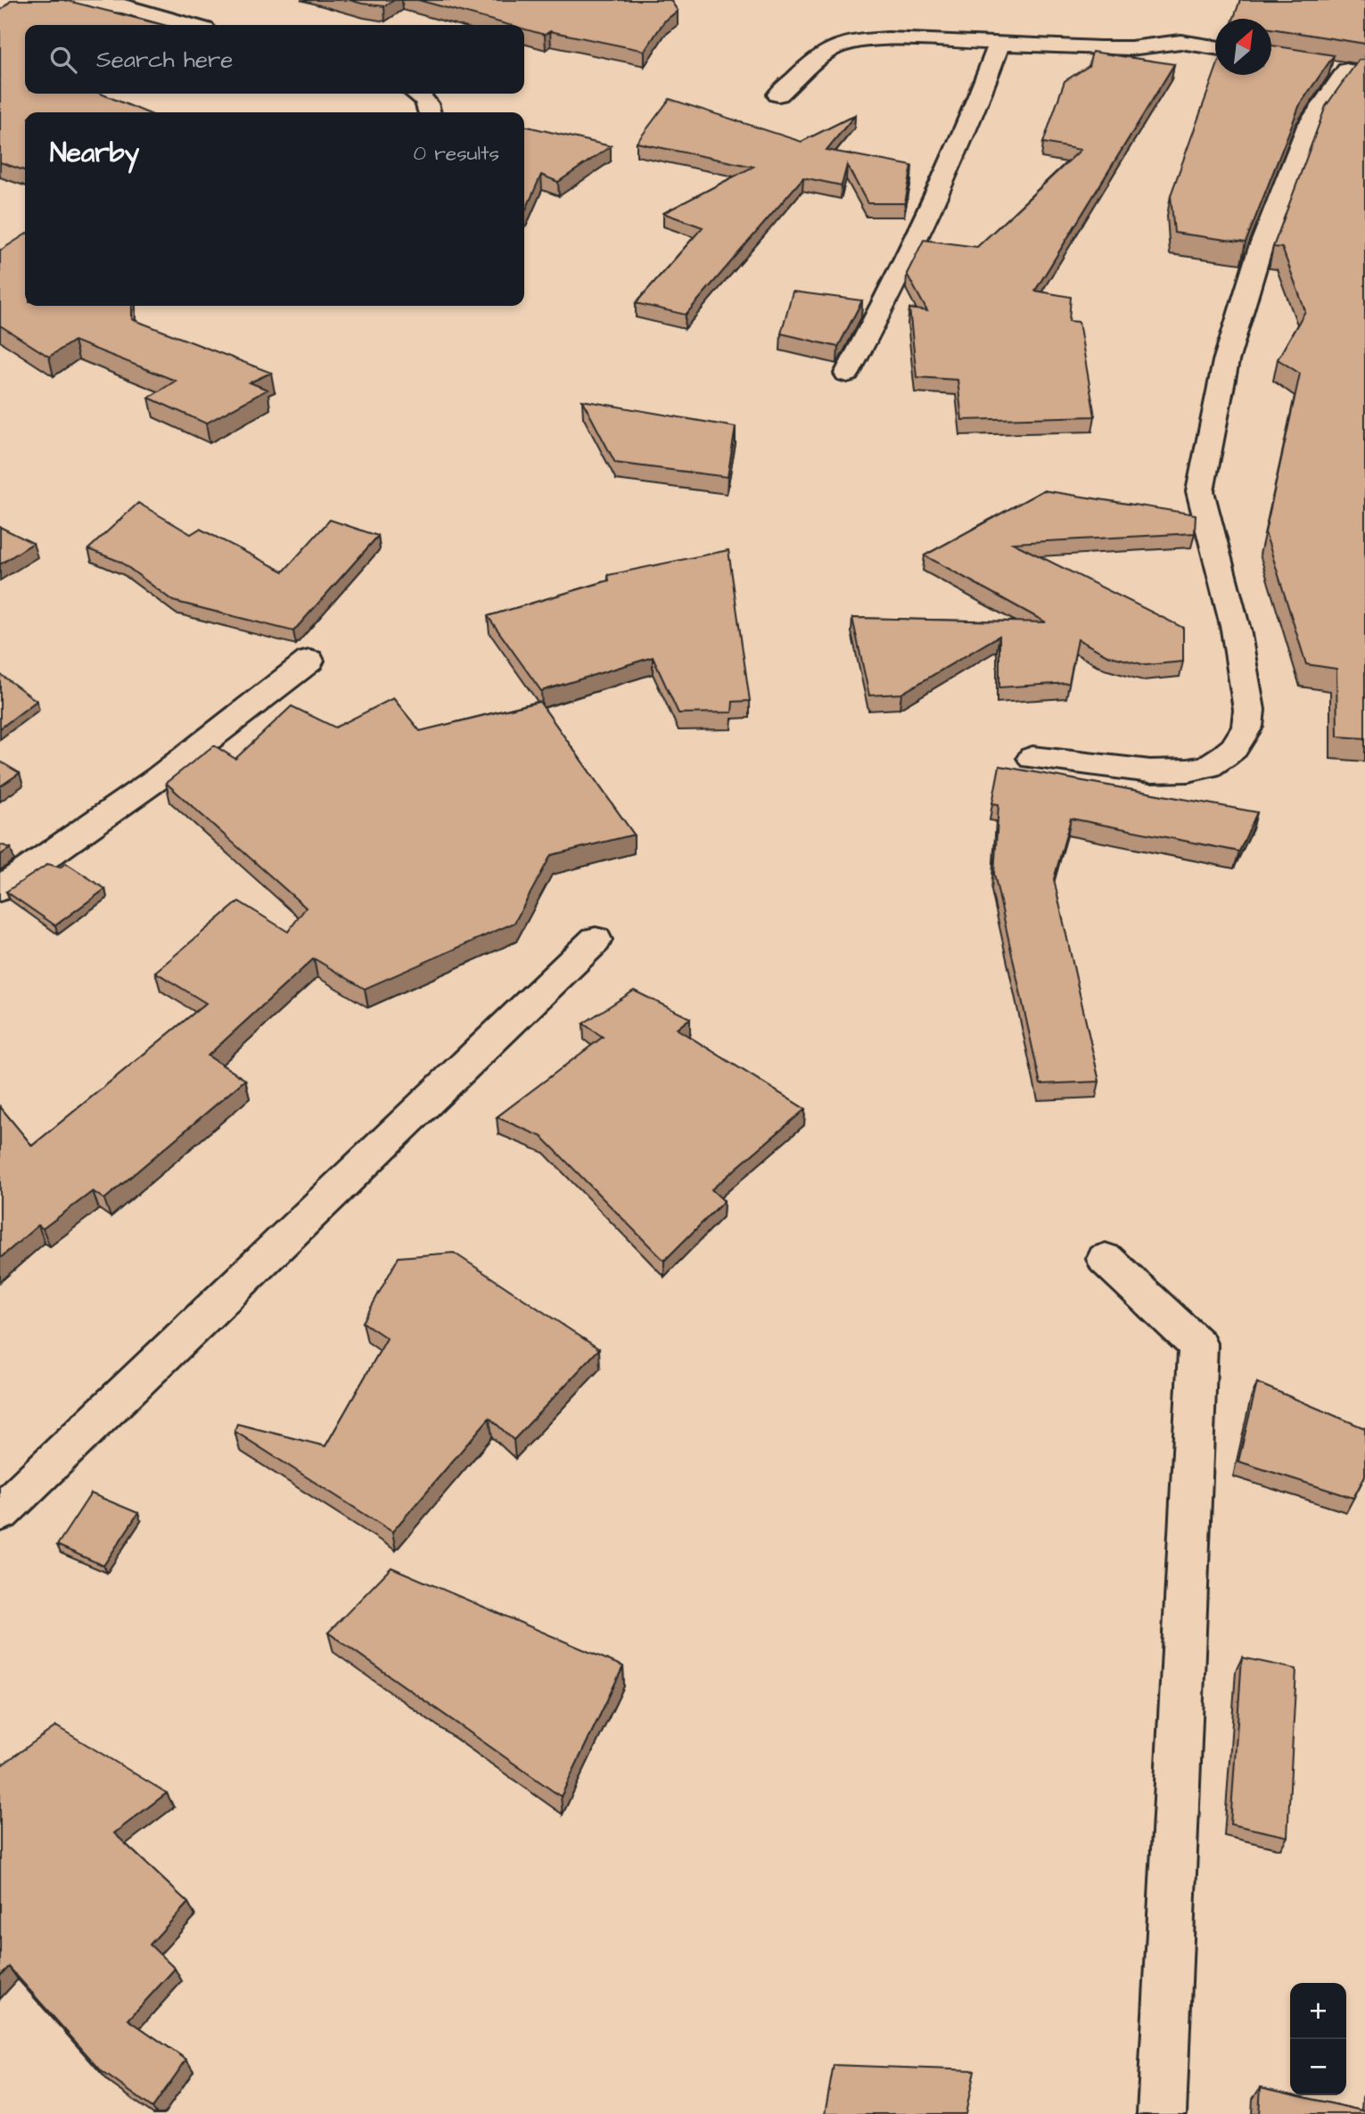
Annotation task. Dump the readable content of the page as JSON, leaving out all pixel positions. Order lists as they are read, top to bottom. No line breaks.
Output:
{"north":"top right","page":{"search":"Search here","heading":["Nearby","0 results"],"map_buttons":["+","−"]}}
